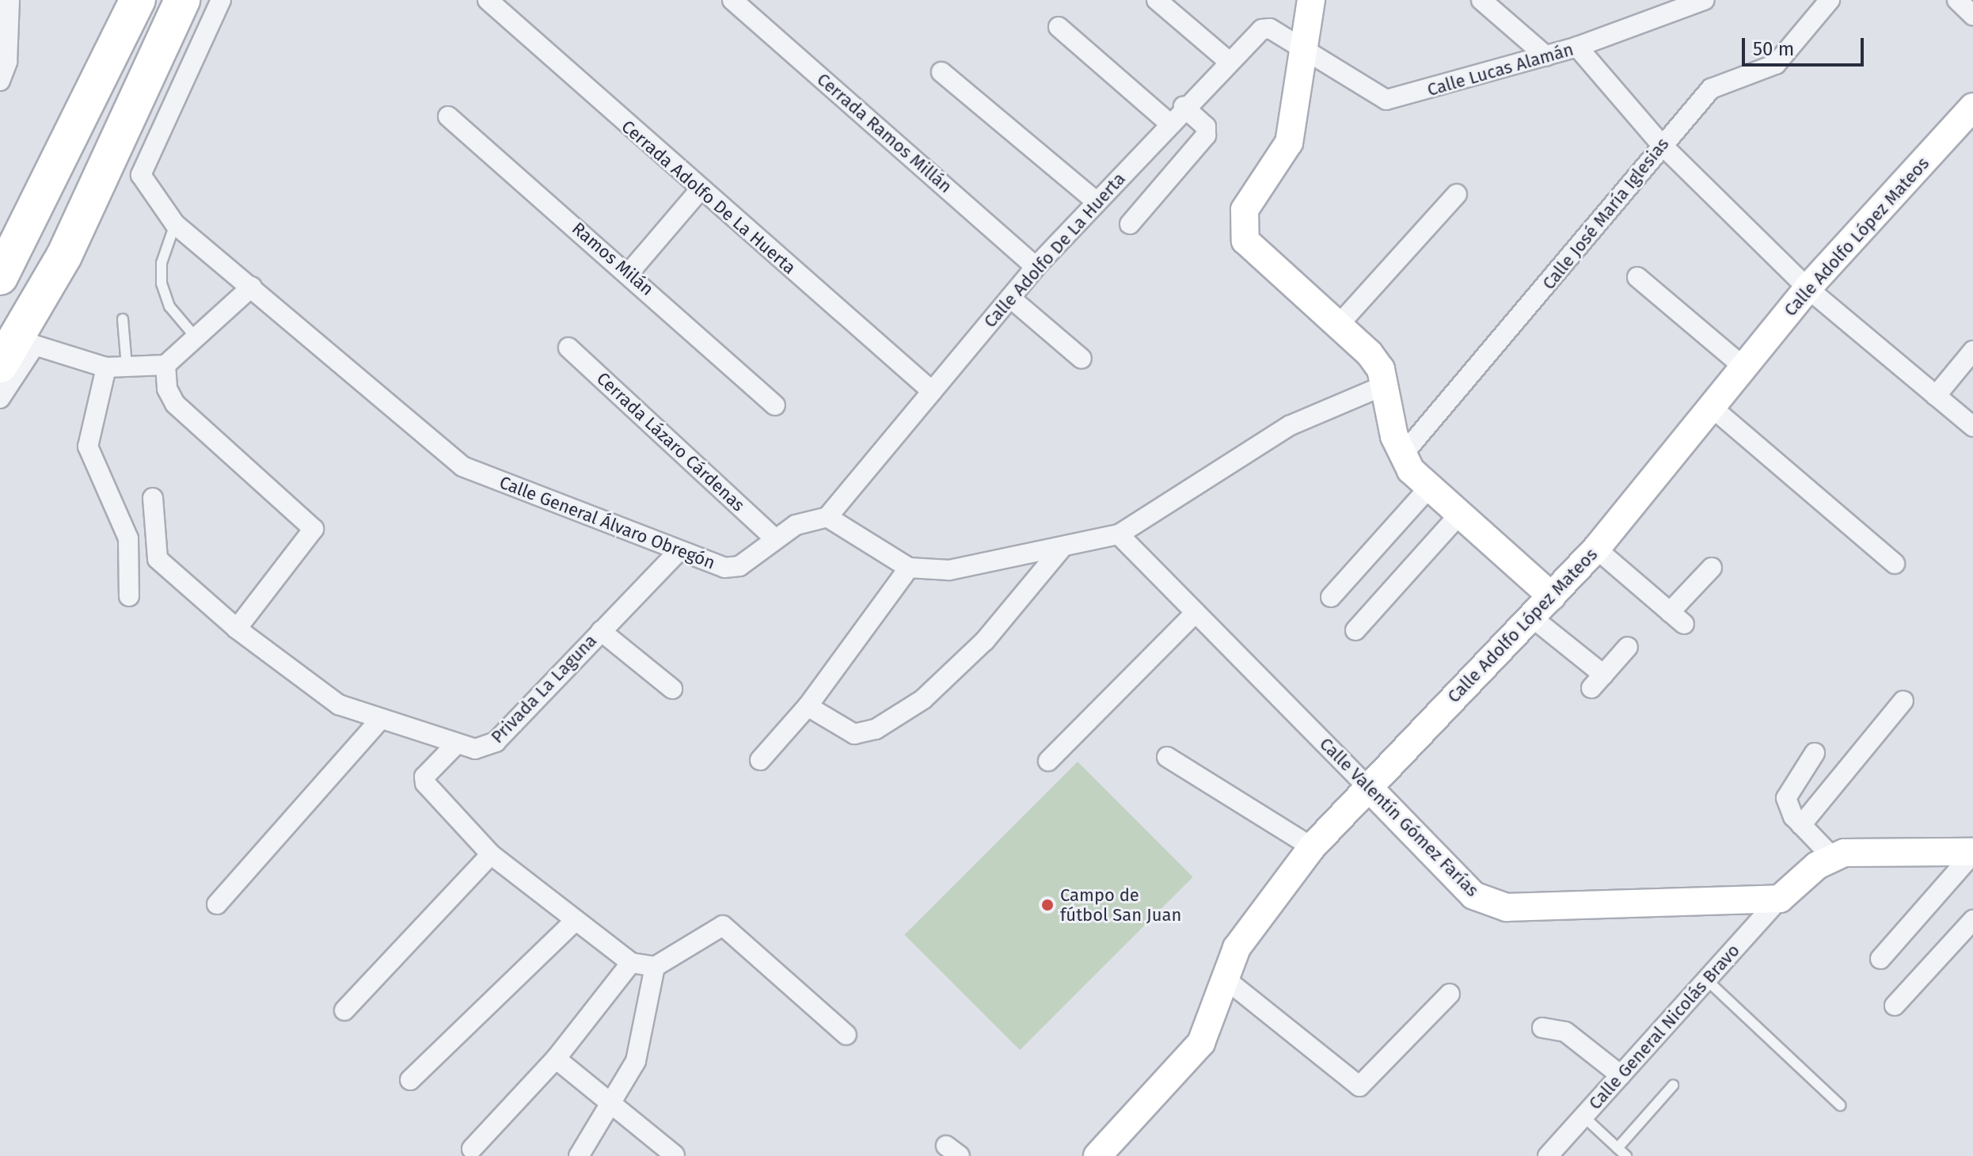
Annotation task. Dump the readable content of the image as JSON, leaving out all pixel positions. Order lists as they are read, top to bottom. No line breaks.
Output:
{"streets":{"main road":["Calle Adolfo López Mateos","Calle Valentín Gómez Farías"],"street":["Calle Lucas Alamán","Cerrada Ramos Millán","Cerrada Adolfo De La Huerta","Calle José María Iglesias","Calle Adolfo De La Huerta","Ramos Milán","Cerrada Lázaro Cárdenas","Calle General Álvaro Obregón","Privada La Laguna","Calle General Nicolás Bravo"]},"crossings":[["Calle Lucas Alamán","Calle Adolfo De La Huerta"],["Cerrada Ramos Millán","Calle Adolfo De La Huerta"],["Cerrada Adolfo De La Huerta","Calle Adolfo De La Huerta"],["Calle Adolfo López Mateos","Calle Valentín Gómez Farías"],["Calle Adolfo De La Huerta","Calle General Álvaro Obregón"],["Cerrada Lázaro Cárdenas","Calle General Álvaro Obregón"],["Calle General Álvaro Obregón","Privada La Laguna"],["Calle Valentín Gómez Farías","Calle General Nicolás Bravo"]],"places":["Campo de fútbol San Juan"],"scale_bar":"50 m"}
